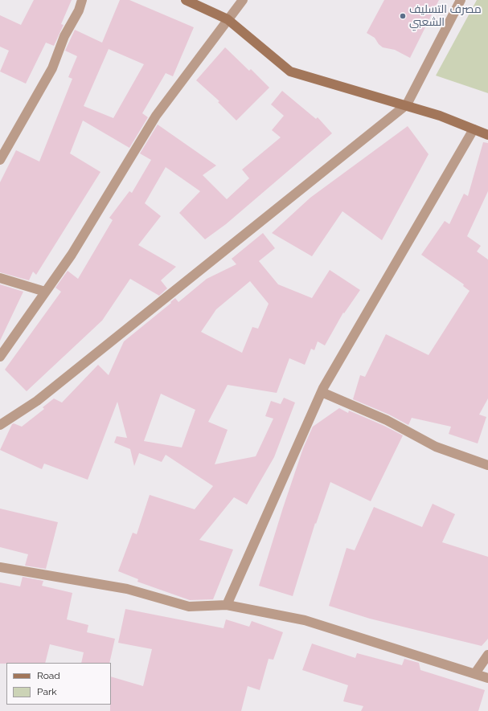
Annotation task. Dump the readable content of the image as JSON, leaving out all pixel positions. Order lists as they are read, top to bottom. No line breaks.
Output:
{"places":["مصرف التسليف الشعبي"],"legend":["Road","Park"]}
